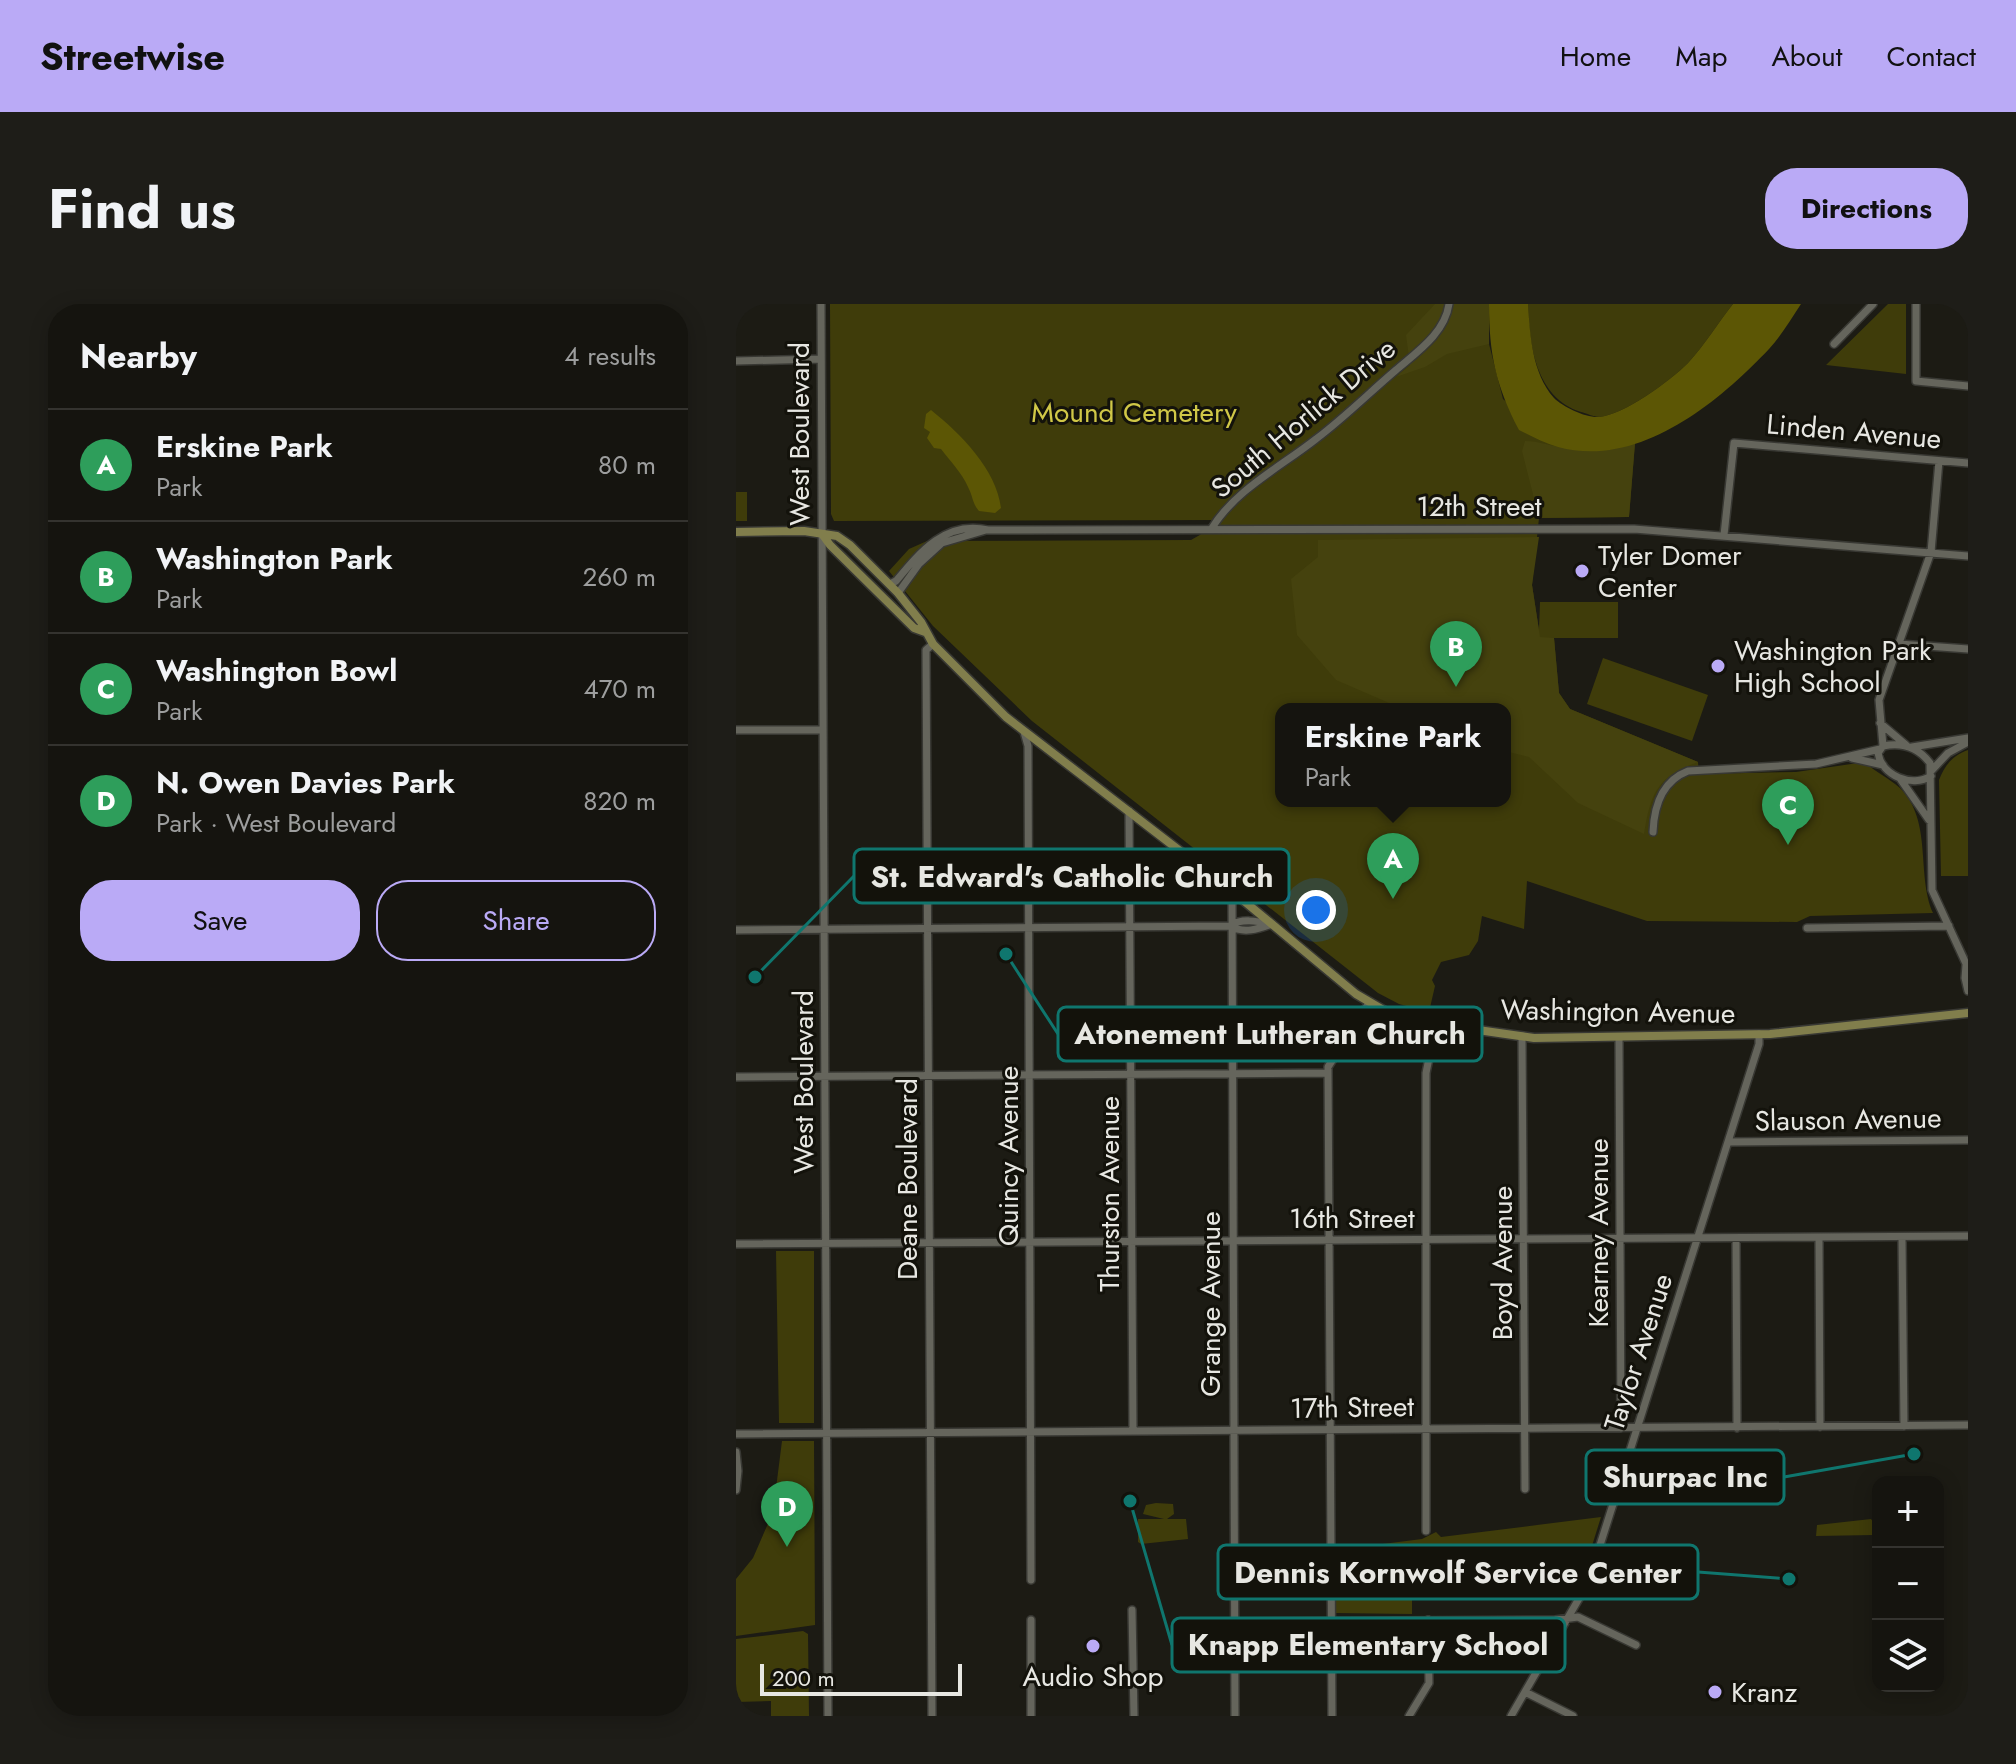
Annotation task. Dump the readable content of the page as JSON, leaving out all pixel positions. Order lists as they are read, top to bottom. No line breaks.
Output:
{"streets":{"main road":["Washington Avenue"],"street":["South Horlick Drive","Linden Avenue","West Boulevard","12th Street","Slauson Avenue","Quincy Avenue","Deane Boulevard","Thurston Avenue","16th Street","Kearney Avenue","Boyd Avenue","Grange Avenue","Taylor Avenue","17th Street"]},"crossings":[["South Horlick Drive","12th Street"],["Linden Avenue","12th Street"],["West Boulevard","Washington Avenue"],["West Boulevard","16th Street"],["West Boulevard","17th Street"],["12th Street","Washington Avenue"],["Washington Avenue","Quincy Avenue"],["Washington Avenue","Deane Boulevard"],["Washington Avenue","Thurston Avenue"],["Washington Avenue","Kearney Avenue"],["Washington Avenue","Boyd Avenue"],["Washington Avenue","Grange Avenue"],["Washington Avenue","Taylor Avenue"],["Slauson Avenue","Taylor Avenue"],["Quincy Avenue","16th Street"],["Quincy Avenue","17th Street"],["Deane Boulevard","16th Street"],["Deane Boulevard","17th Street"],["Thurston Avenue","16th Street"],["Thurston Avenue","17th Street"],["16th Street","Kearney Avenue"],["16th Street","Boyd Avenue"],["16th Street","Grange Avenue"],["16th Street","Taylor Avenue"],["Kearney Avenue","17th Street"],["Boyd Avenue","17th Street"],["Grange Avenue","17th Street"],["Taylor Avenue","17th Street"]],"parks":["Mound Cemetery"],"places":["Tyler Domer Center","Washington Park High School","Atonement Lutheran Church","St. Edward's Catholic Church","Shurpac Inc","Knapp Elementary School","Dennis Kornwolf Service Center","Audio Shop","Kranz"],"scale_bar":"200 m","page":{"header":"Streetwise","nav":["Home","Map","About","Contact"],"title":"Find us","buttons":["Directions",["Save","Share"]],"heading":["Nearby","4 results"],"list":[{"mark":"A","name":"Erskine Park","note":"Park","value":"80 m"},{"mark":"B","name":"Washington Park","note":"Park","value":"260 m"},{"mark":"C","name":"Washington Bowl","note":"Park","value":"470 m"},{"mark":"D","name":"N. Owen Davies Park","note":"Park · West Boulevard","value":"820 m"}],"pins":["B","C","A","D"],"popup":["Erskine Park","Park"],"map_buttons":["+","−"],"scale":"200 m"}}
